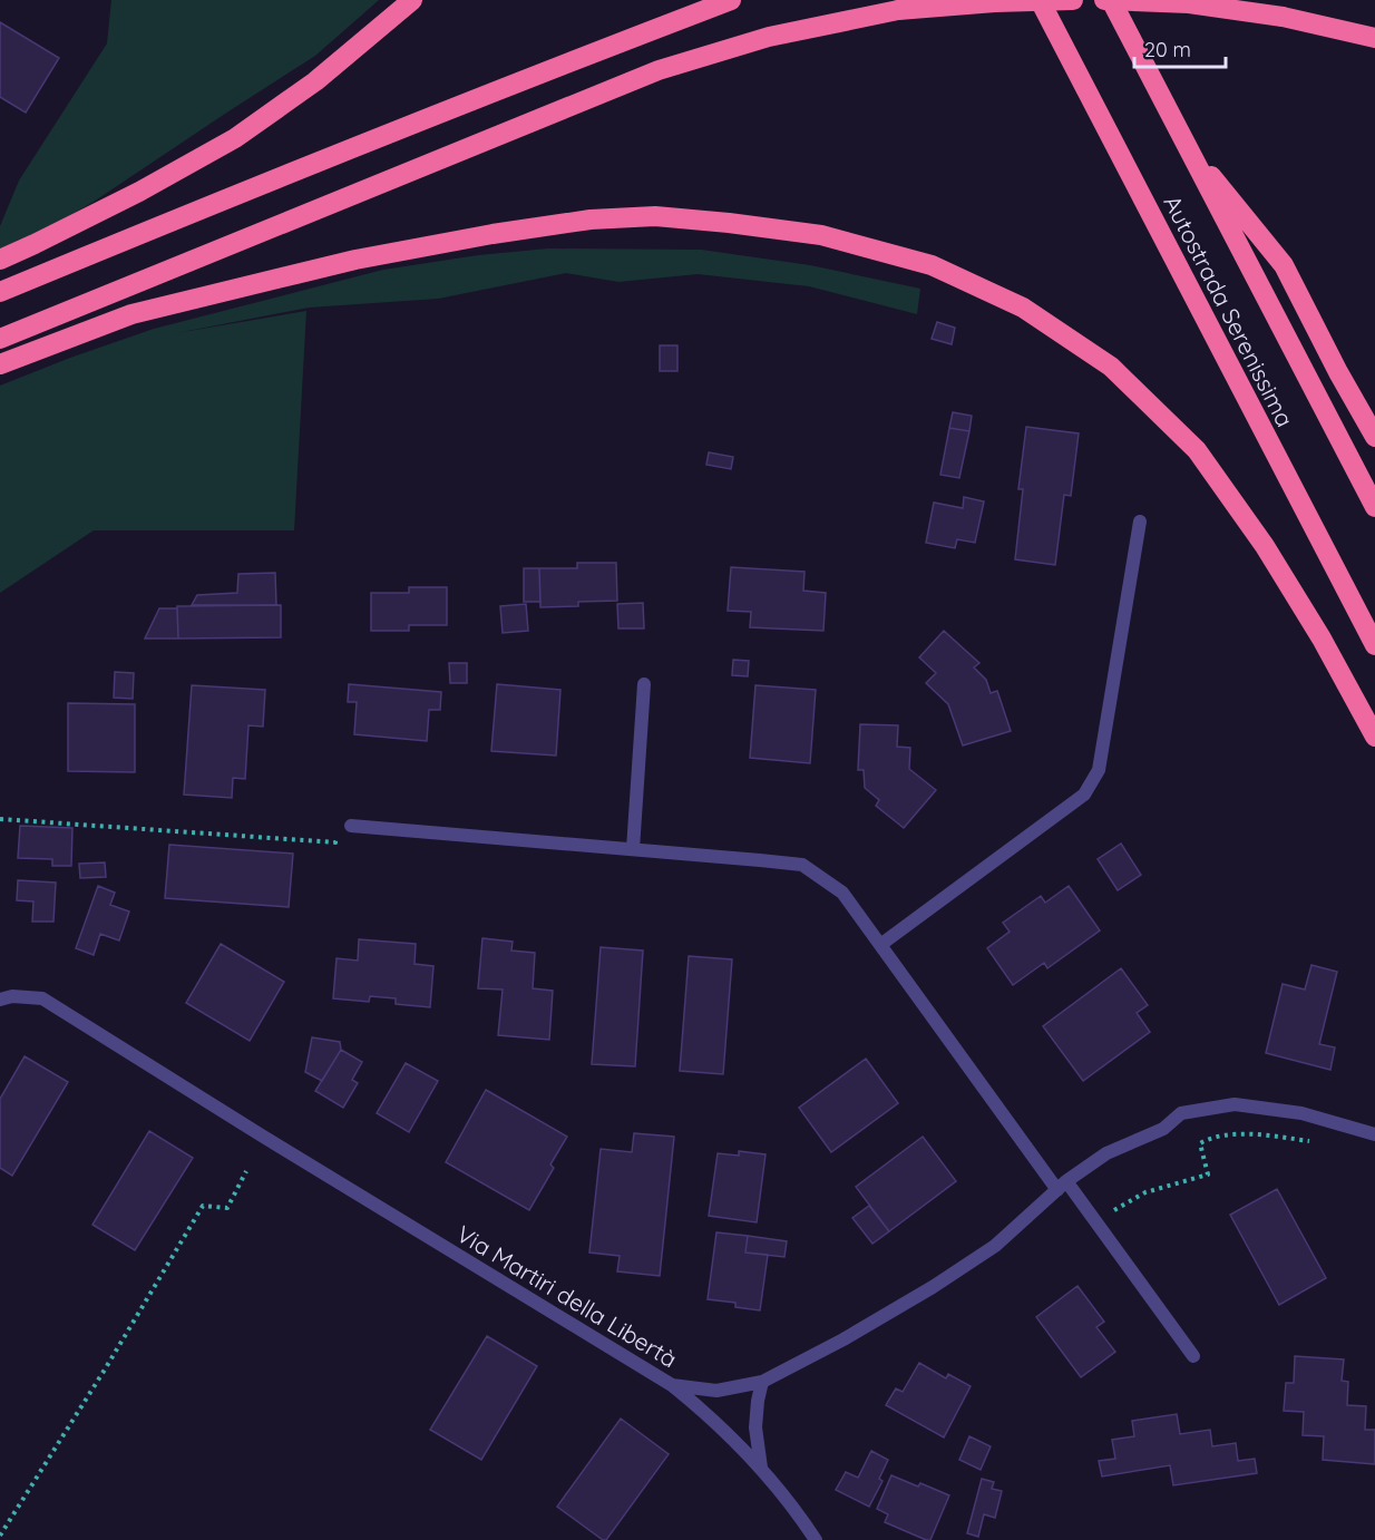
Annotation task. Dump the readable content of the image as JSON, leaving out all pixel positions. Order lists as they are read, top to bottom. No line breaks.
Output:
{"streets":{"highway":["Autostrada Serenissima"],"street":["Via Martiri della Libertà"]},"scale_bar":"20 m"}
